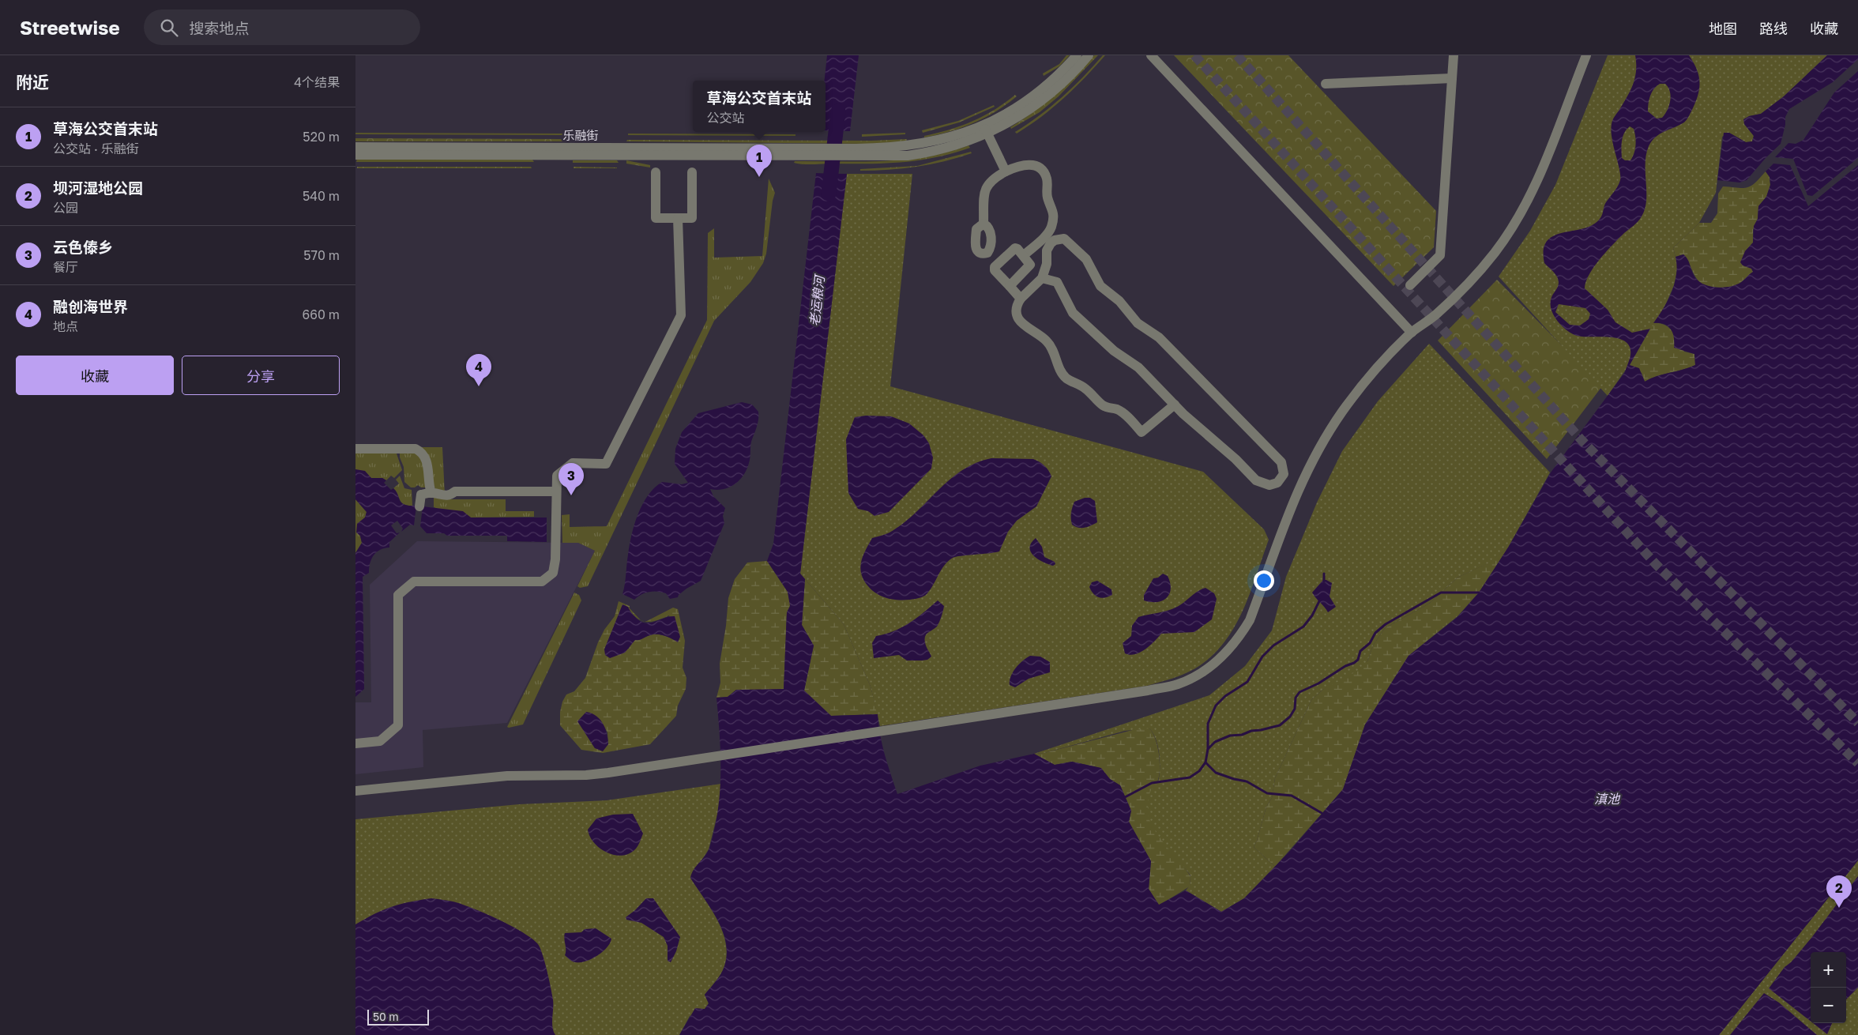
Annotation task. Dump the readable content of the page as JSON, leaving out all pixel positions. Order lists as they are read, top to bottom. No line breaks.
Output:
{"streets":{"street":["乐融街"]},"water":["老运粮河","滇池"],"scale_bar":"50 m","page":{"header":"Streetwise","search":"搜索地点","nav":["地图","路线","收藏"],"heading":["附近","4个结果"],"popup":["草海公交首末站","公交站"],"list":[{"mark":"1","name":"草海公交首末站","note":"公交站 · 乐融街","value":"520 m"},{"mark":"2","name":"坝河湿地公园","note":"公园","value":"540 m"},{"mark":"3","name":"云色傣乡","note":"餐厅","value":"570 m"},{"mark":"4","name":"融创海世界","note":"地点","value":"660 m"}],"pins":["1","4","3","2"],"buttons":["收藏","分享"],"map_buttons":["+","−"],"scale":"50 m"}}
